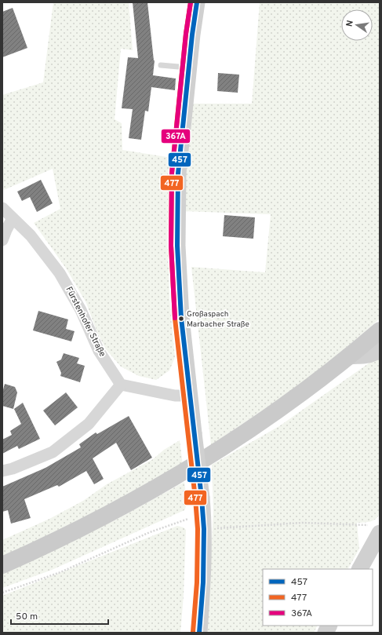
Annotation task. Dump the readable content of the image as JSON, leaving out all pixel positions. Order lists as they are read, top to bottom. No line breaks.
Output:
{"streets":{"street":["Fürstenhofer Straße"]},"places":["Großaspach Marbacher Straße"],"lines":["transit line 457","transit line 477","transit line 367A"],"legend":["457","477","367A"],"scale_bar":"50 m","north":"left"}
